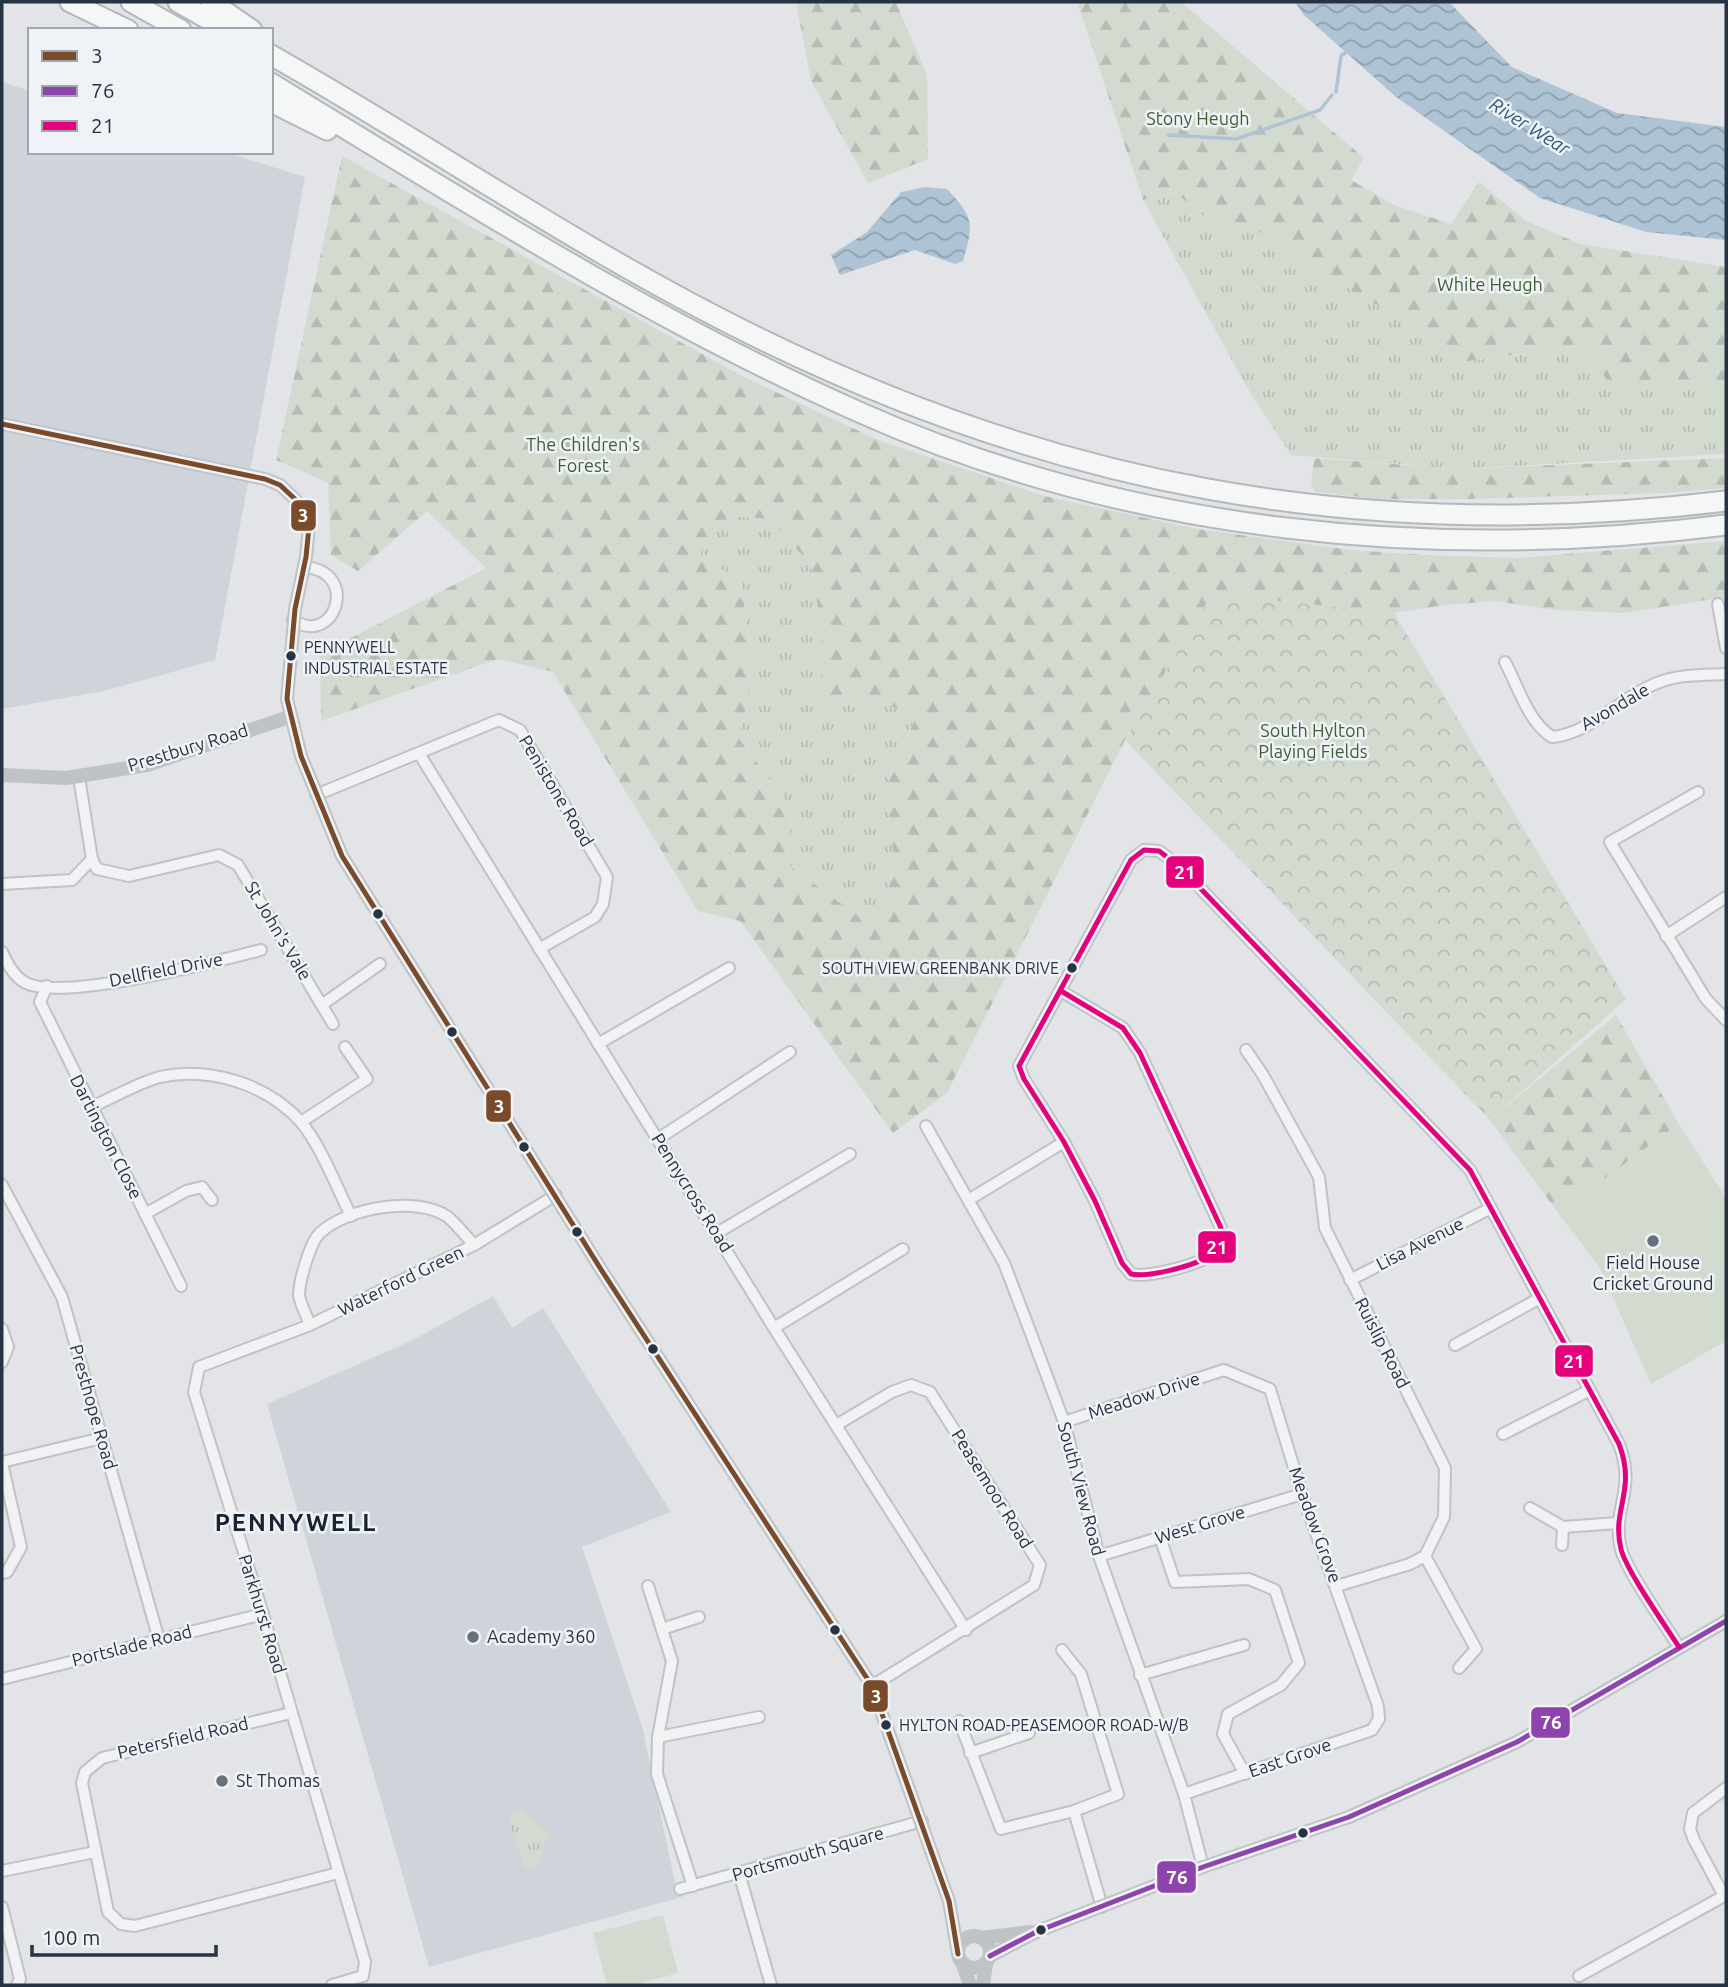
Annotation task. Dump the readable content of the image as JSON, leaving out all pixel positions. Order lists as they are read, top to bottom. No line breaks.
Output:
{"streets":{"street":["Avondale","Prestbury Road","Penistone Road","St John's Vale","Dellfield Drive","Dartington Close","Pennycross Road","Lisa Avenue","Waterford Green","Ruislip Road","Meadow Drive","Presthope Road","Peasemoor Road","South View Road","West Grove","Meadow Grove","Parkhurst Road","Portslade Road","Petersfield Road","East Grove","Portsmouth Square"]},"crossings":[["Penistone Road","Pennycross Road"],["Dellfield Drive","Dartington Close"],["Pennycross Road","Peasemoor Road"],["Lisa Avenue","Ruislip Road"],["Waterford Green","Parkhurst Road"],["Meadow Drive","South View Road"],["Meadow Drive","Meadow Grove"],["Presthope Road","Portslade Road"],["South View Road","West Grove"],["South View Road","East Grove"],["West Grove","Meadow Grove"],["Meadow Grove","East Grove"],["Parkhurst Road","Portslade Road"],["Parkhurst Road","Petersfield Road"]],"districts":["PENNYWELL"],"water":["River Wear"],"parks":["Stony Heugh","White Heugh","The Children's Forest","South Hylton Playing Fields"],"places":["PENNYWELL INDUSTRIAL ESTATE","SOUTH VIEW GREENBANK DRIVE","Field House Cricket Ground","Academy 360","HYLTON ROAD-PEASEMOOR ROAD-W/B","St Thomas"],"lines":["transit line 3","transit line 21","transit line 76"],"legend":["3","76","21"],"scale_bar":"100 m"}
